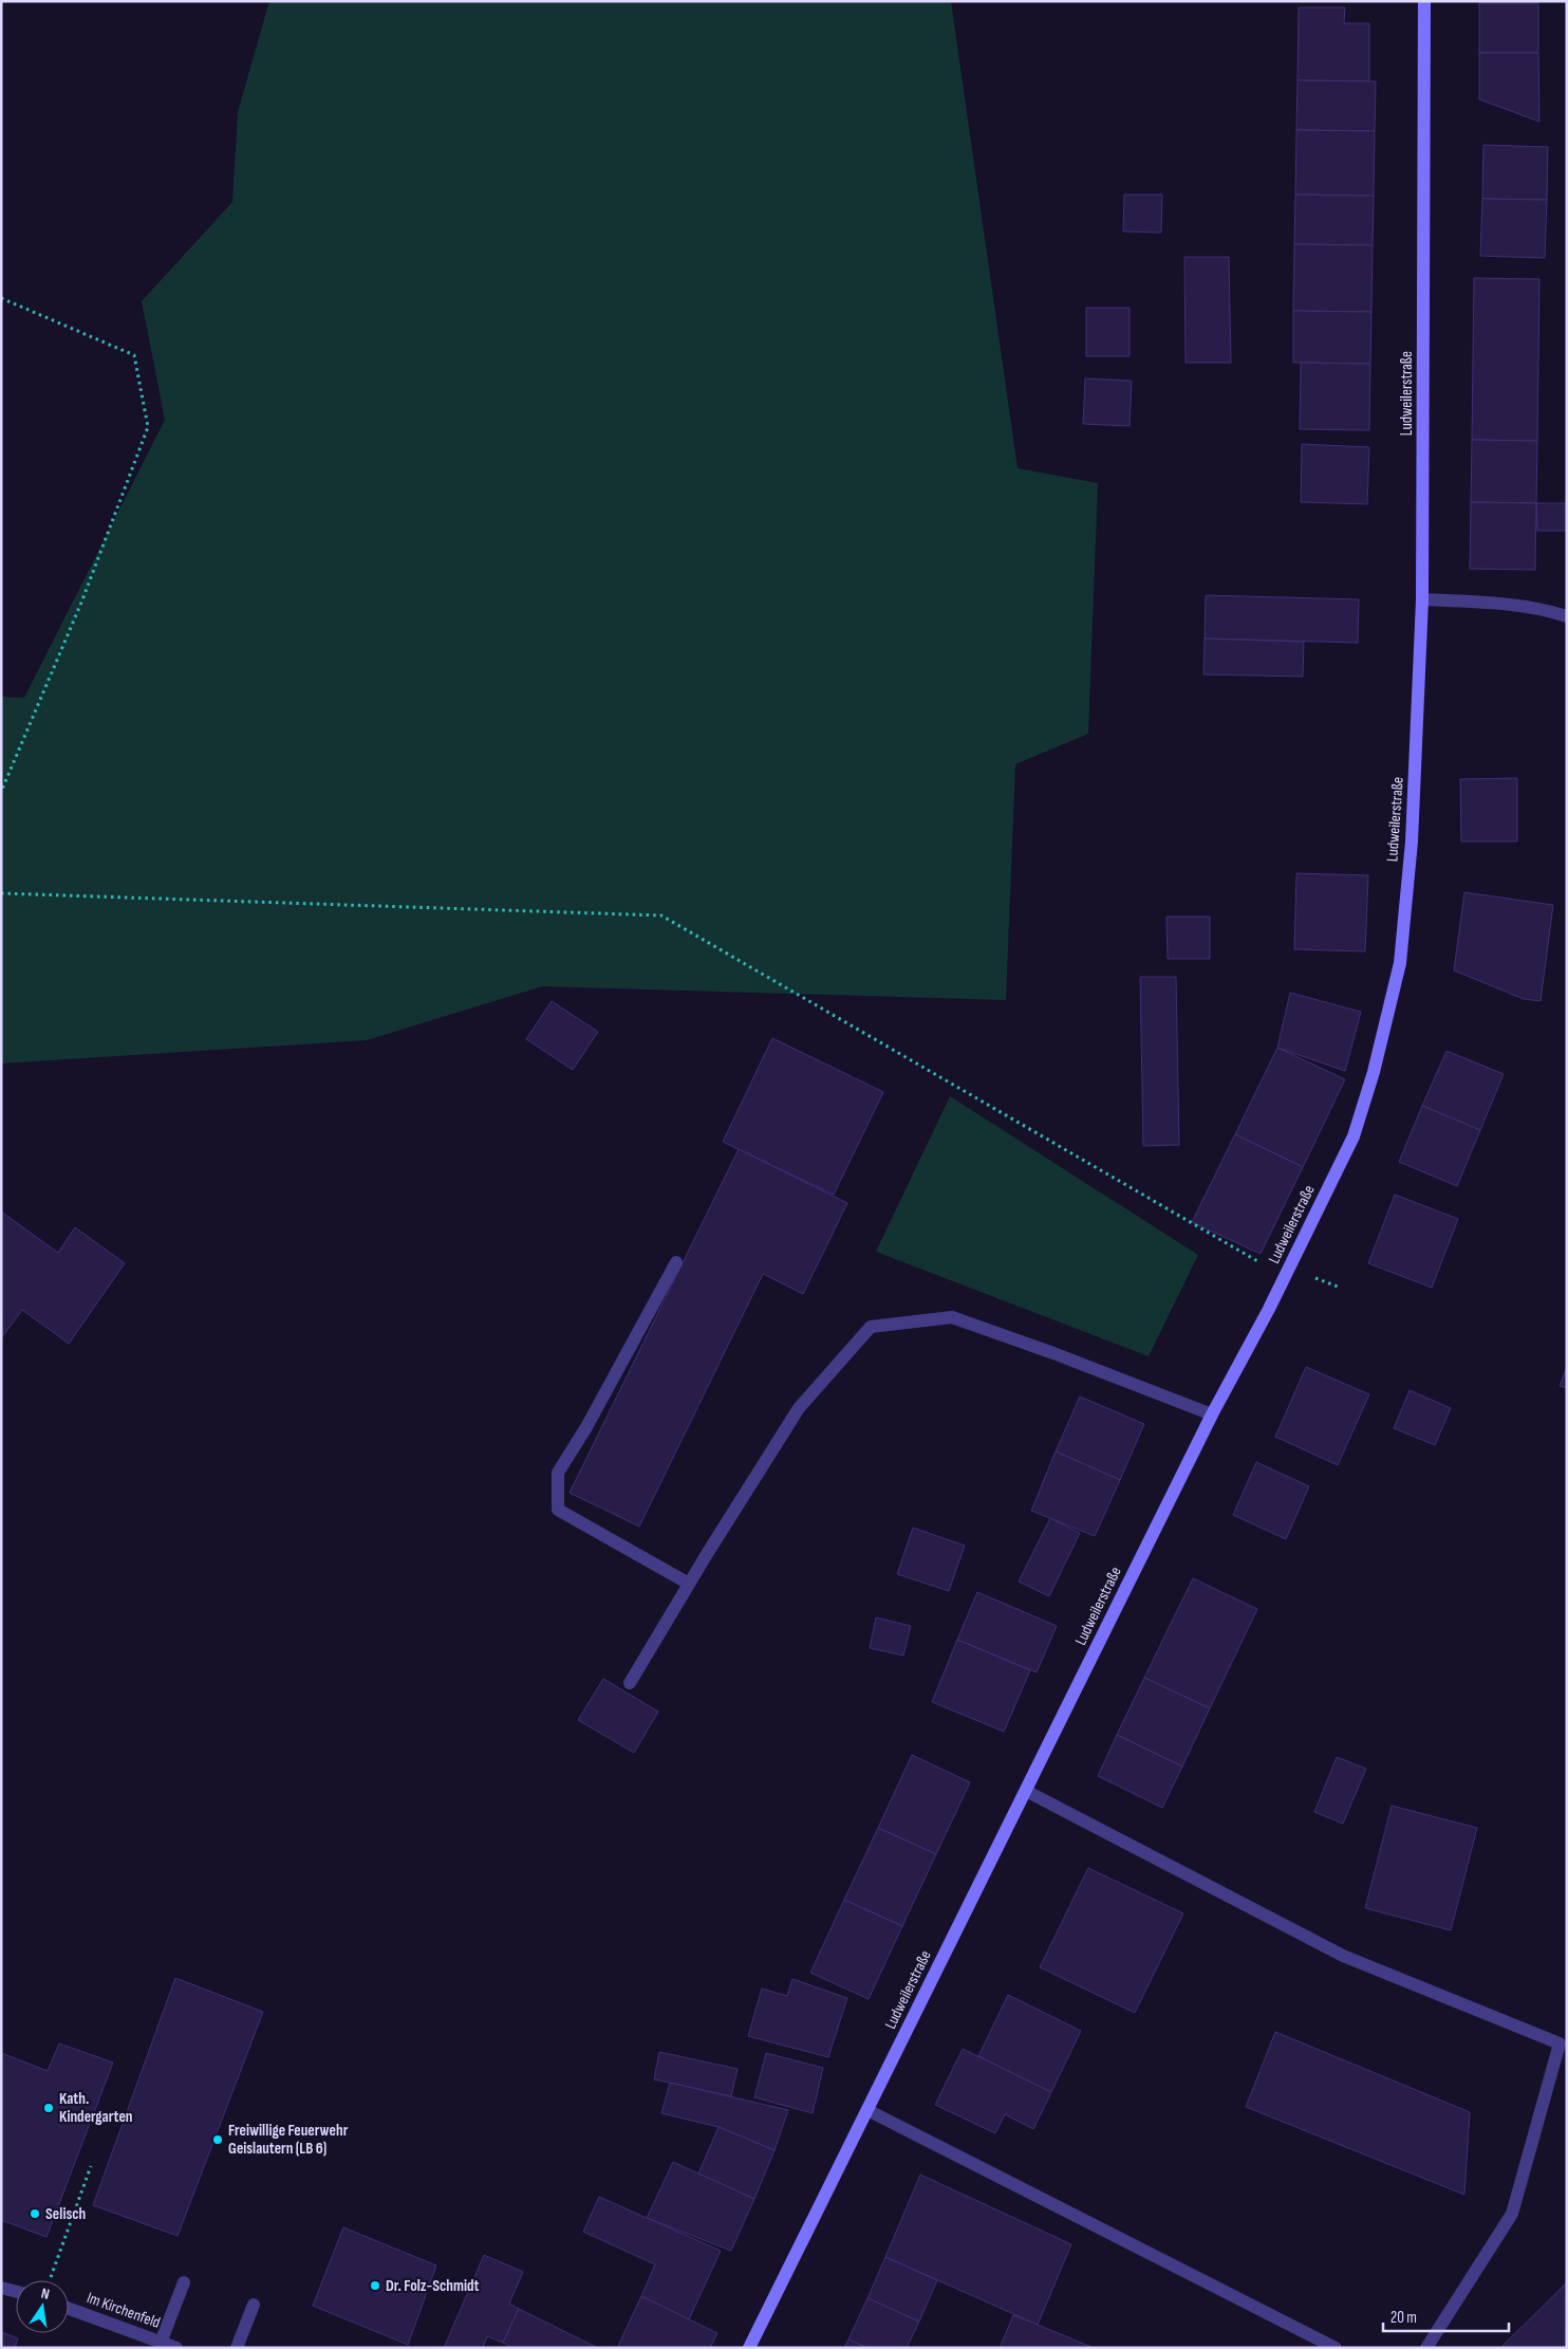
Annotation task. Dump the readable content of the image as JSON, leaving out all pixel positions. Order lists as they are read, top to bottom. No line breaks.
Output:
{"streets":{"main road":["Ludweilerstraße"],"street":["Im Kirchenfeld"]},"places":["Kath. Kindergarten","Freiwillige Feuerwehr Geislautern (LB 6)","Selisch","Dr. Folz-Schmidt"],"scale_bar":"20 m","north":"top"}
